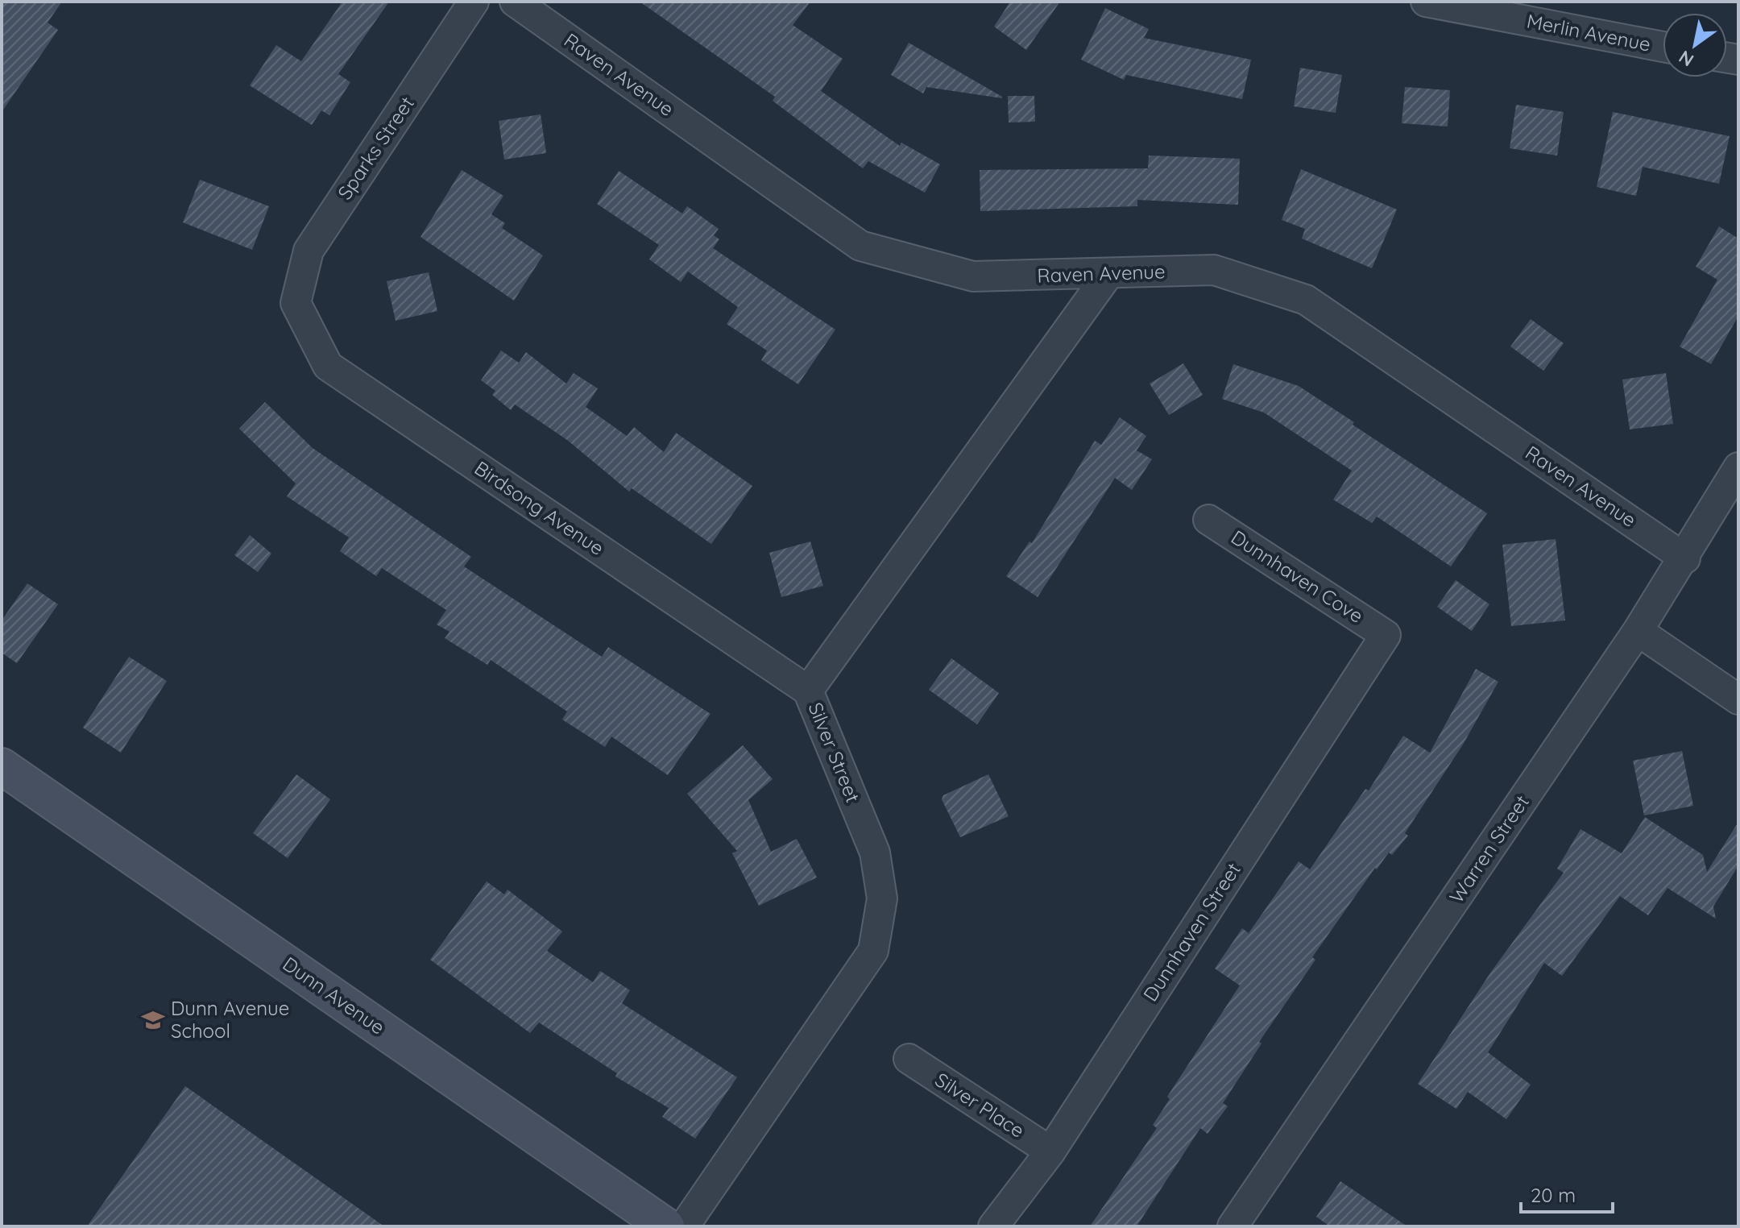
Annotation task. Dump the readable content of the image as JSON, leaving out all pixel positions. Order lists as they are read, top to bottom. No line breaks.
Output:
{"streets":{"street":["Merlin Avenue","Raven Avenue","Sparks Street","Birdsong Avenue","Dunnhaven Cove","Silver Street","Warren Street","Dunnhaven Street","Dunn Avenue","Silver Place"]},"crossings":[["Raven Avenue","Silver Street"],["Raven Avenue","Warren Street"],["Sparks Street","Birdsong Avenue"],["Birdsong Avenue","Silver Street"],["Dunnhaven Cove","Dunnhaven Street"],["Dunnhaven Street","Silver Place"]],"places":{"school or university":["Dunn Avenue School"]},"scale_bar":"20 m","north":"bottom left"}
